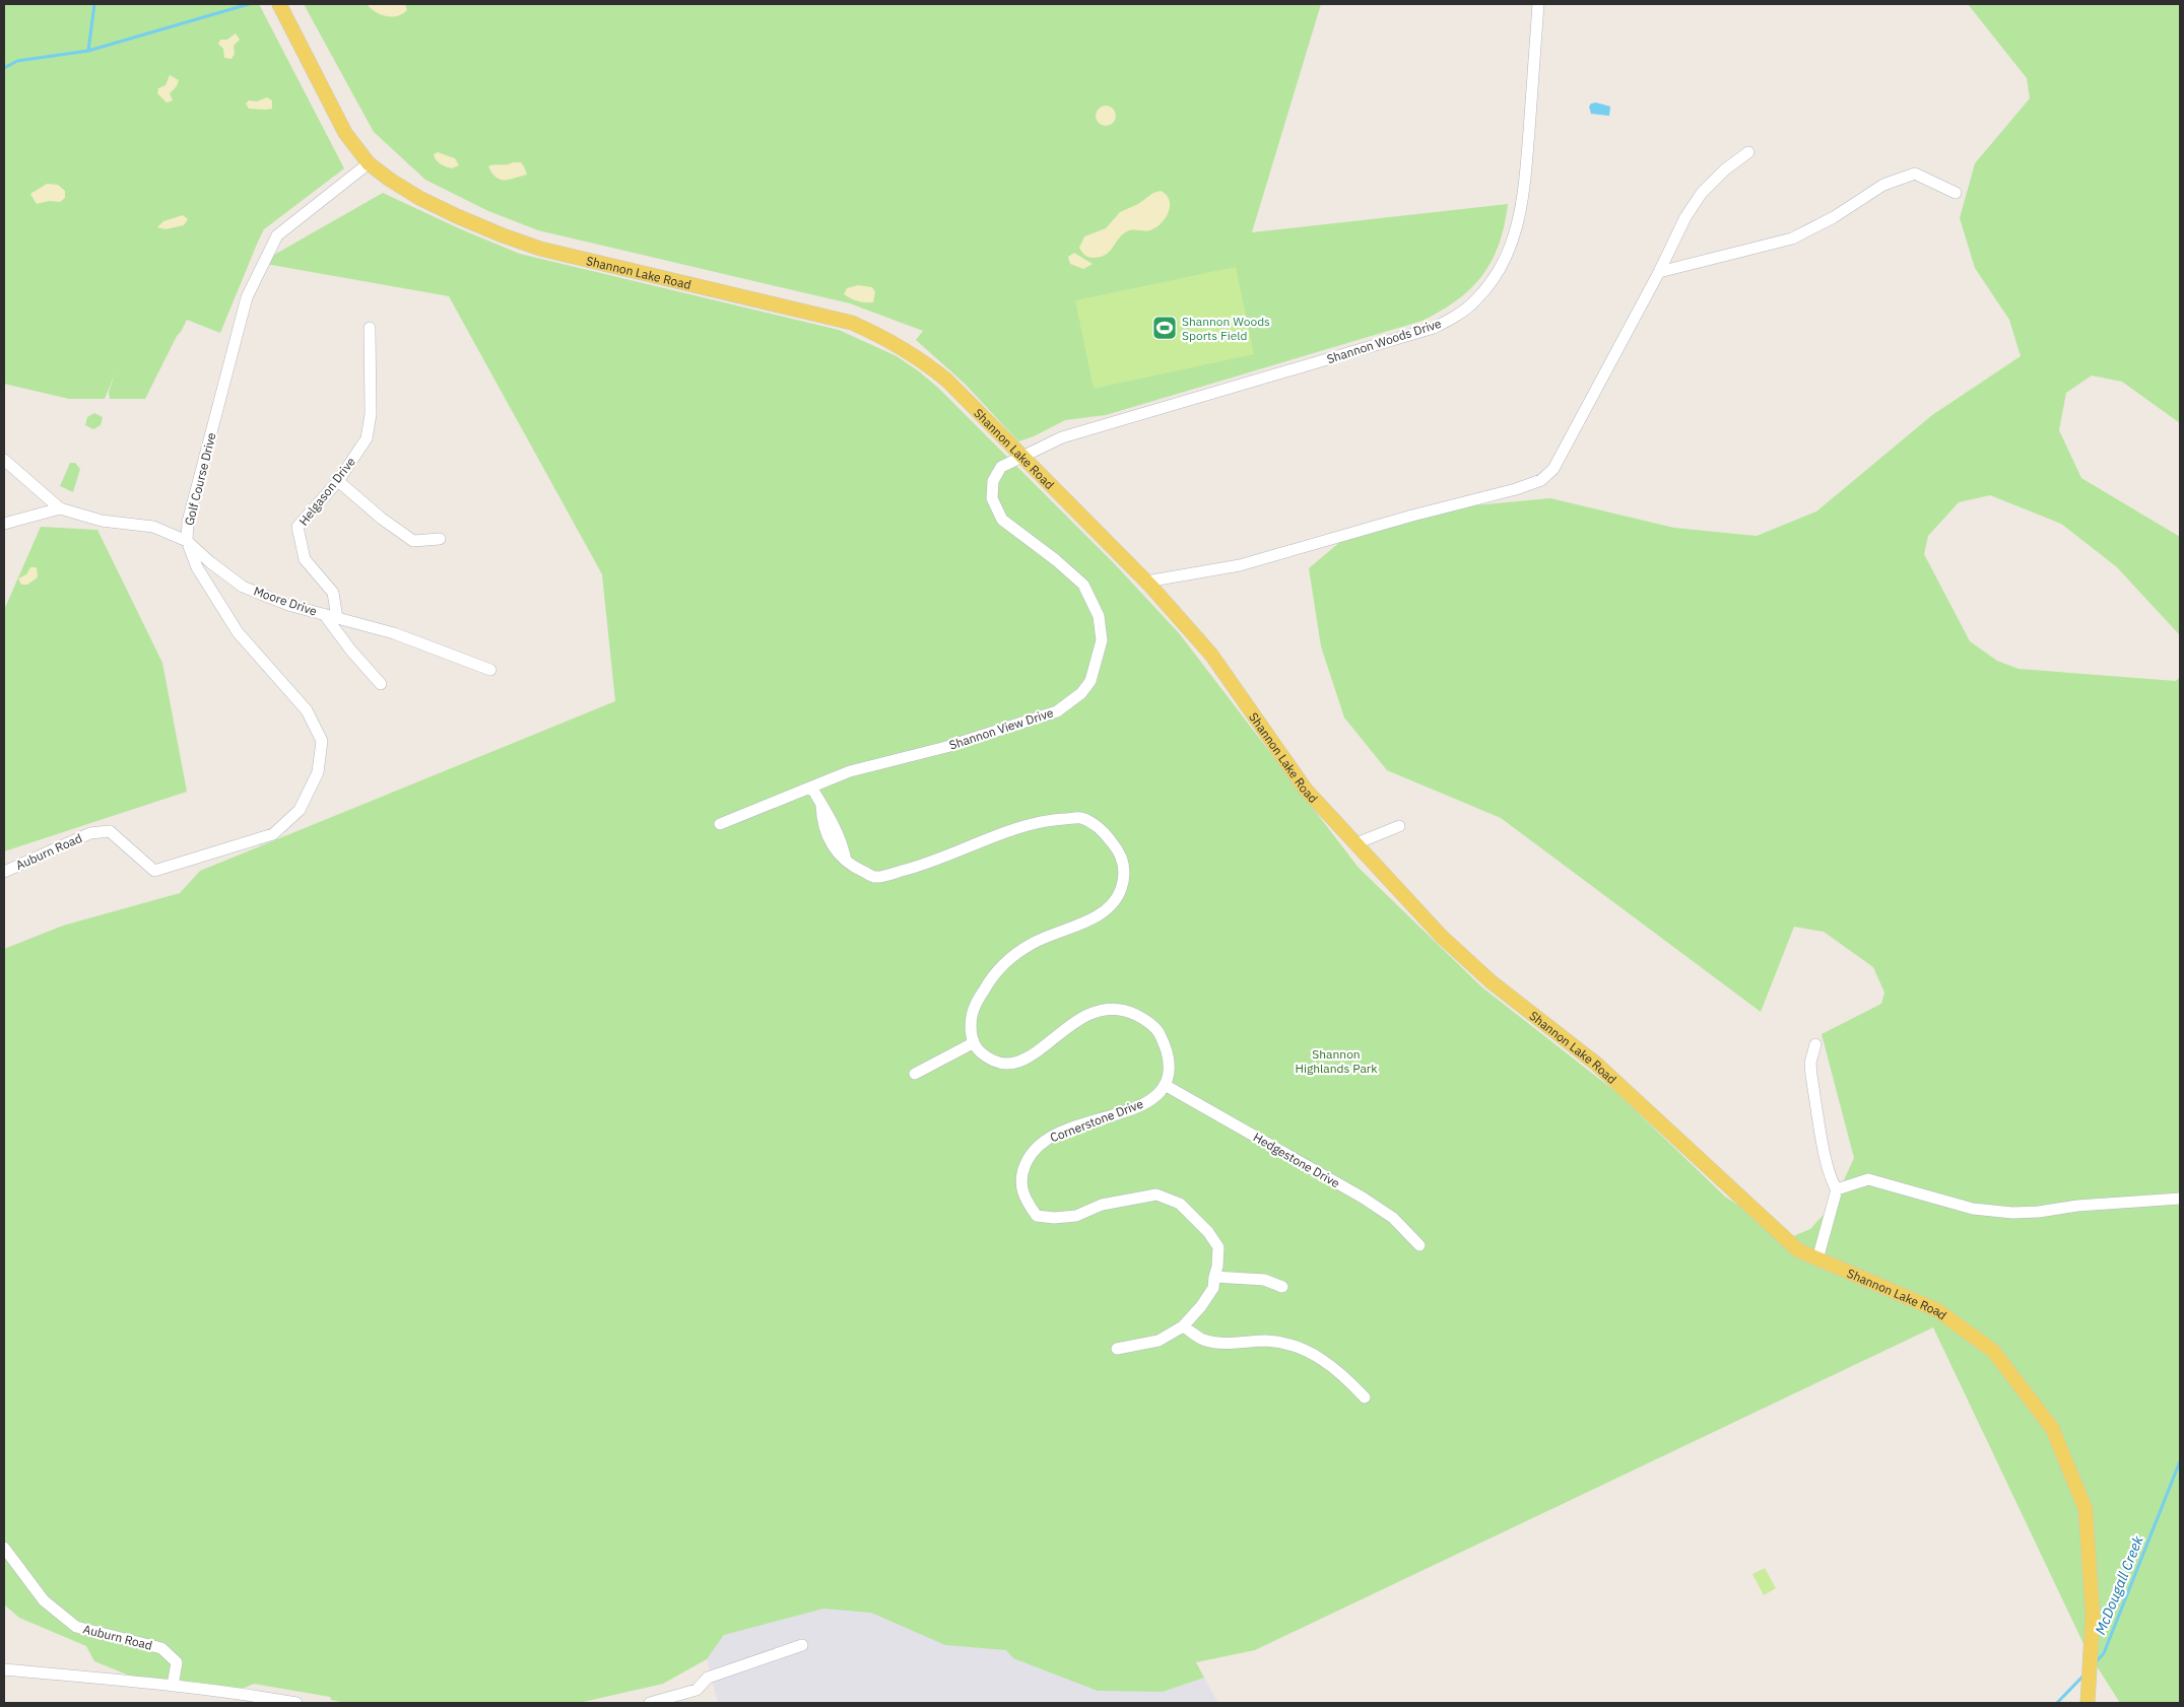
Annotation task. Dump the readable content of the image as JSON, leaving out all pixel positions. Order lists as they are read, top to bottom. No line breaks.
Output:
{"streets":{"main road":["Shannon Lake Road"],"street":["Shannon Woods Drive","Golf Course Drive","Helgason Drive","Moore Drive","Shannon View Drive","Auburn Road","Cornerstone Drive","Hedgestone Drive"]},"crossings":[["Shannon Lake Road","Shannon Woods Drive"],["Shannon Lake Road","Golf Course Drive"],["Shannon Lake Road","Shannon View Drive"],["Shannon Woods Drive","Shannon View Drive"],["Golf Course Drive","Moore Drive"],["Golf Course Drive","Auburn Road"],["Helgason Drive","Moore Drive"],["Cornerstone Drive","Hedgestone Drive"]],"water":["McDougall Creek"],"parks":["Shannon Highlands Park"],"places":{"sports":["Shannon Woods Sports Field"]}}
